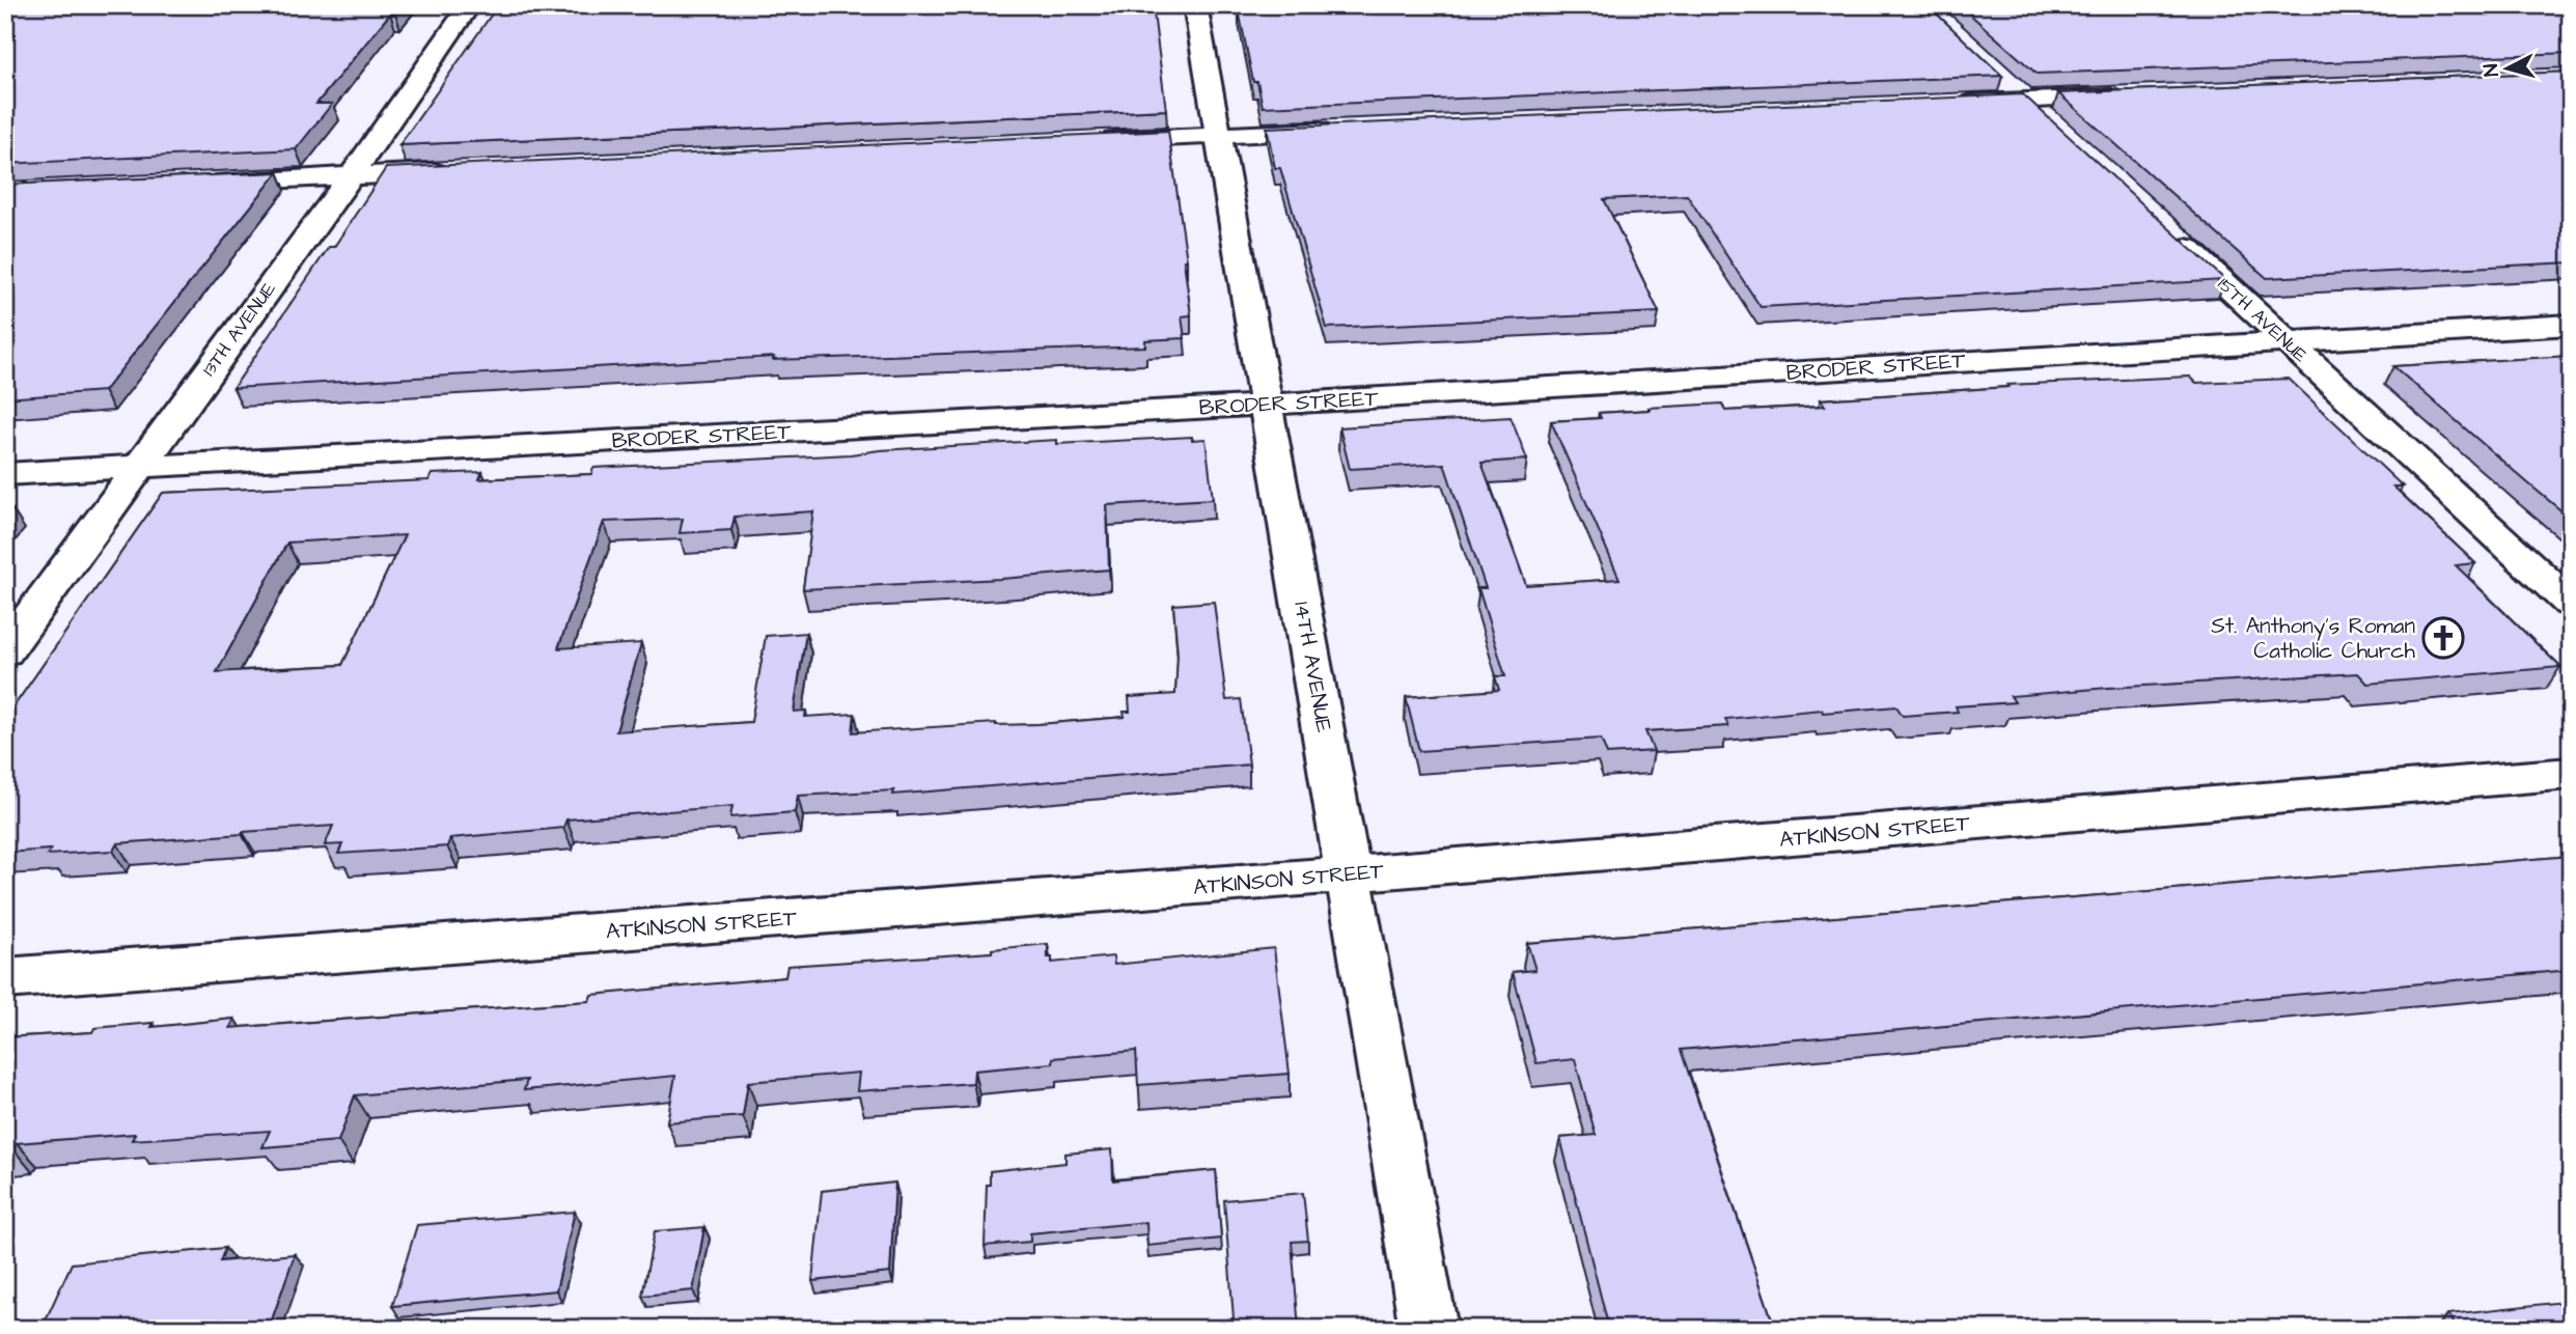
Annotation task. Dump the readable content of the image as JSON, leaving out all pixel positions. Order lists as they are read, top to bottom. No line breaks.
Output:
{"streets":{"street":["15TH AVENUE","13TH AVENUE","BRODER STREET","14TH AVENUE","ATKINSON STREET"]},"crossings":[["15TH AVENUE","BRODER STREET"],["13TH AVENUE","BRODER STREET"],["BRODER STREET","14TH AVENUE"],["14TH AVENUE","ATKINSON STREET"]],"places":{"church":["St. Anthony's Roman Catholic Church"]},"north":"left"}
